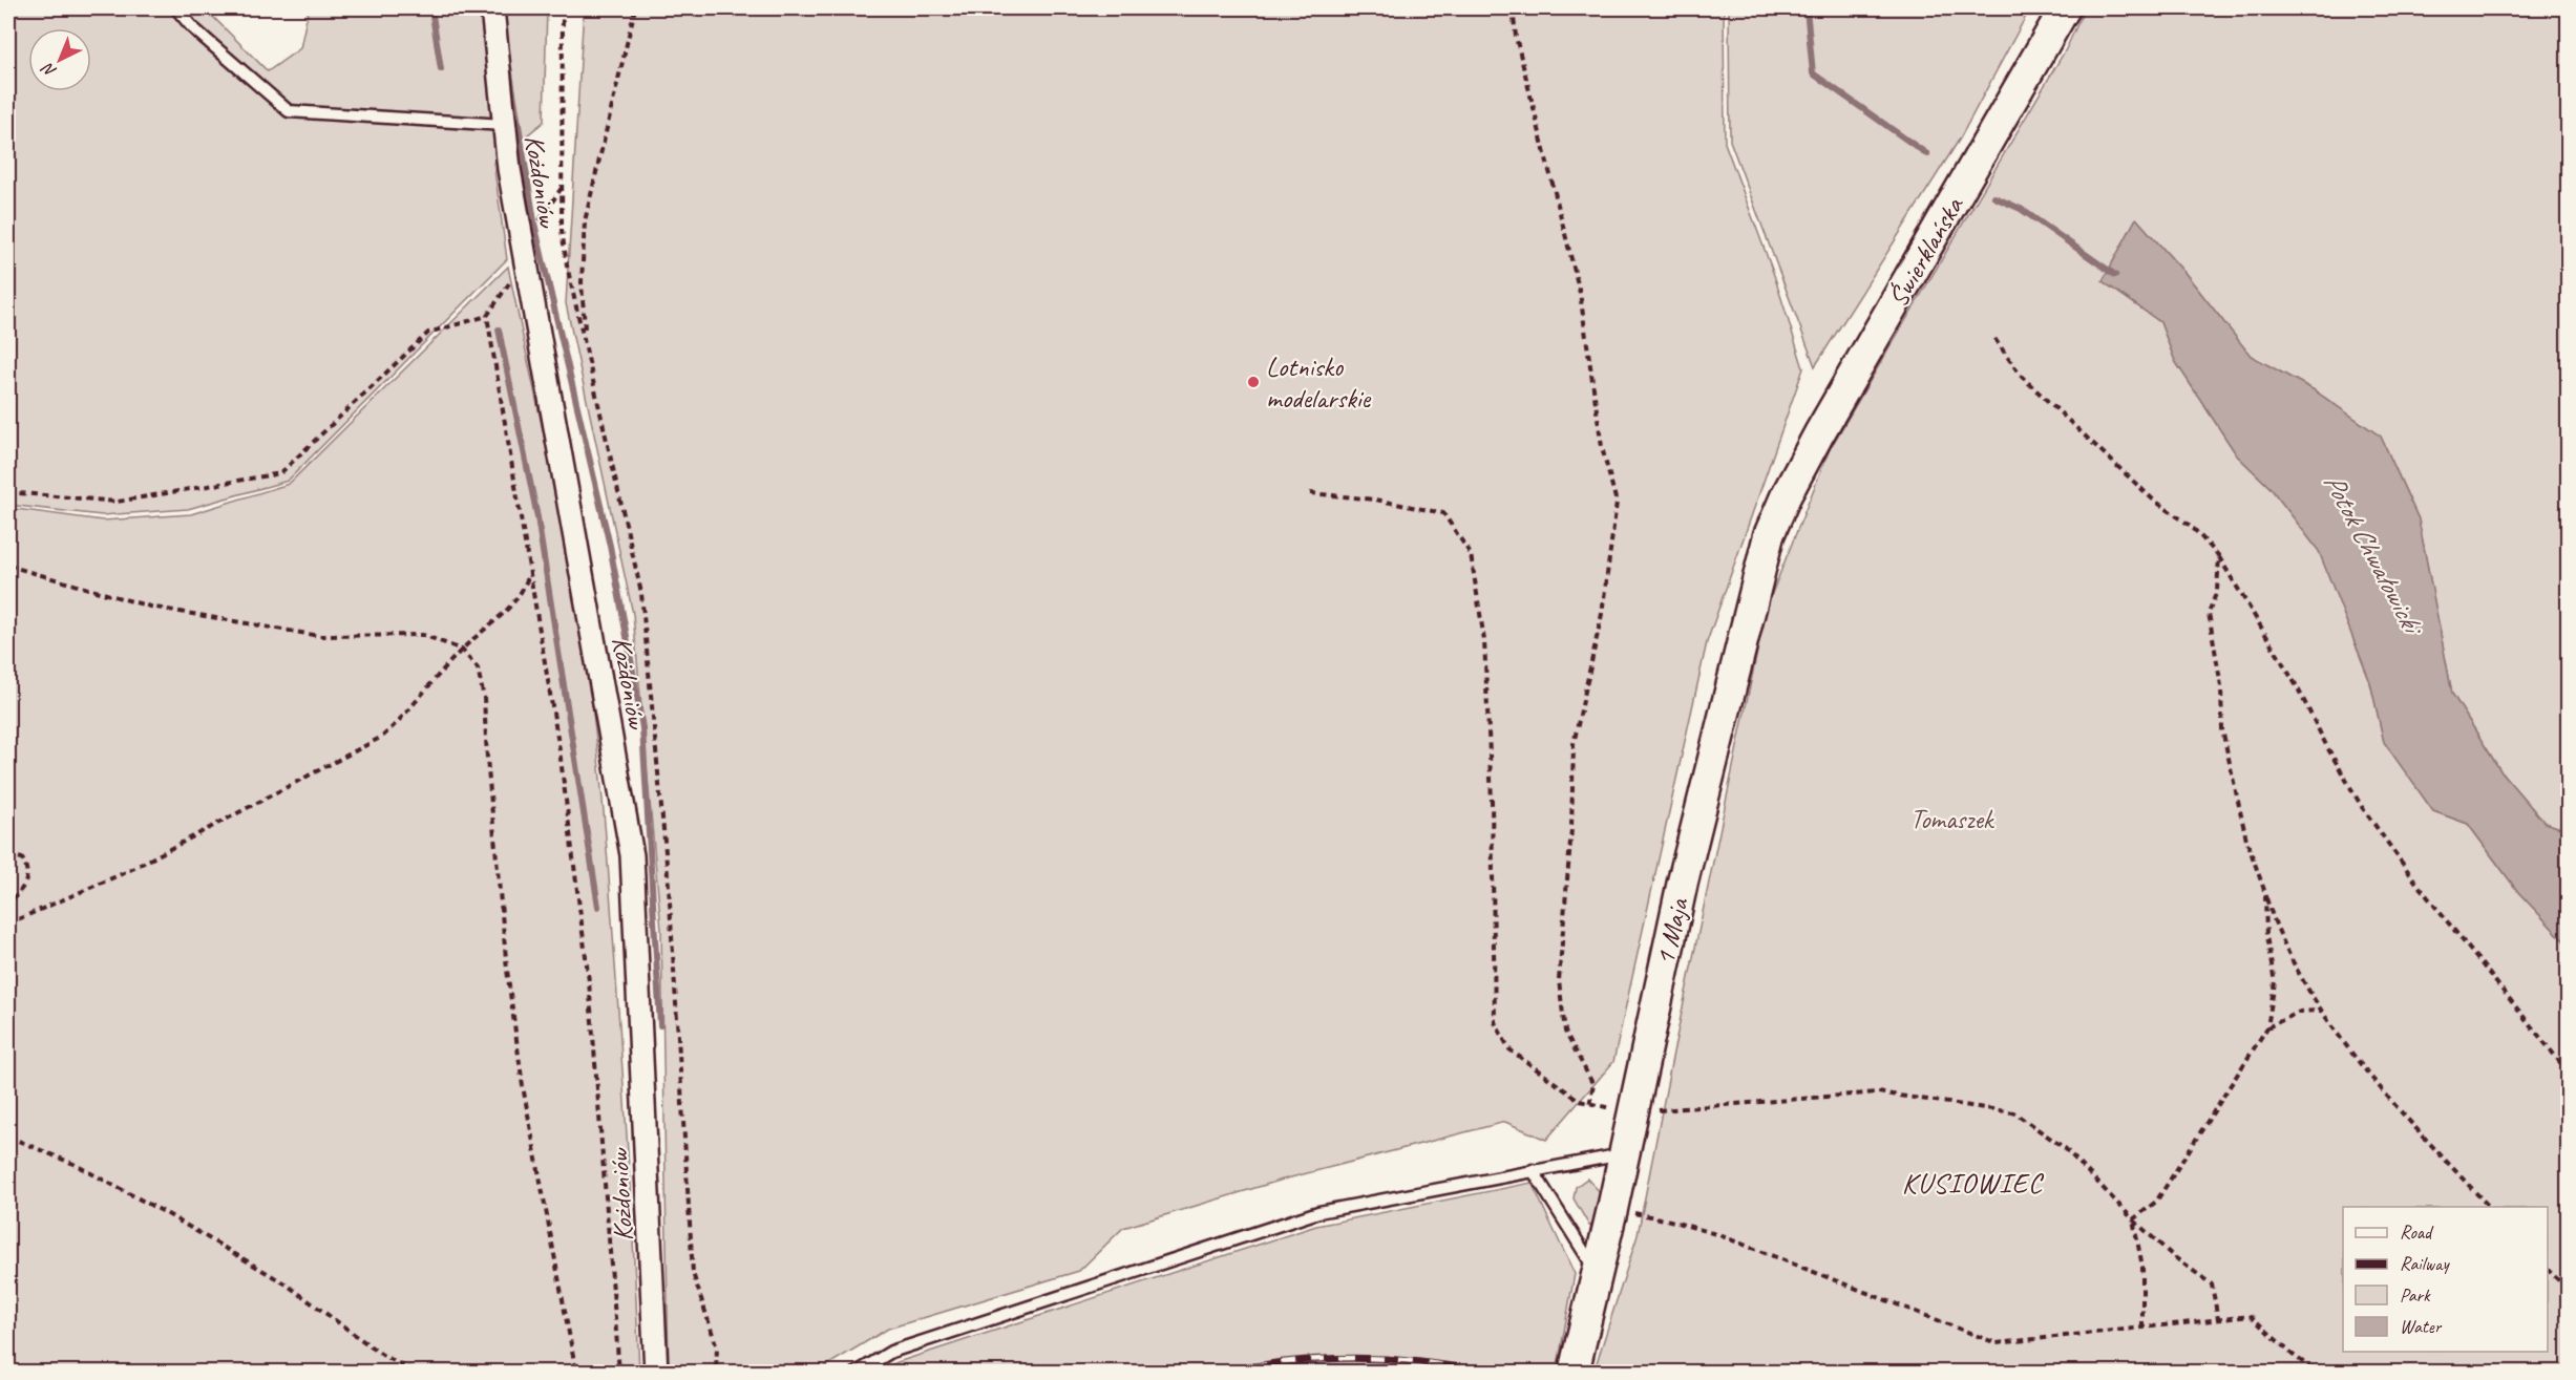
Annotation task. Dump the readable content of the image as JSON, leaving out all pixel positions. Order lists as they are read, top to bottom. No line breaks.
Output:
{"streets":{"main road":["Świerklańska","1 Maja"],"street":["Kożdoniów"]},"crossings":[["Świerklańska","1 Maja"]],"districts":["KUSIOWIEC"],"water":["Potok Chwałowicki"],"parks":["Tomaszek"],"places":["Lotnisko modelarskie"],"legend":["Road","Railway","Park","Water"],"north":"bottom left"}
